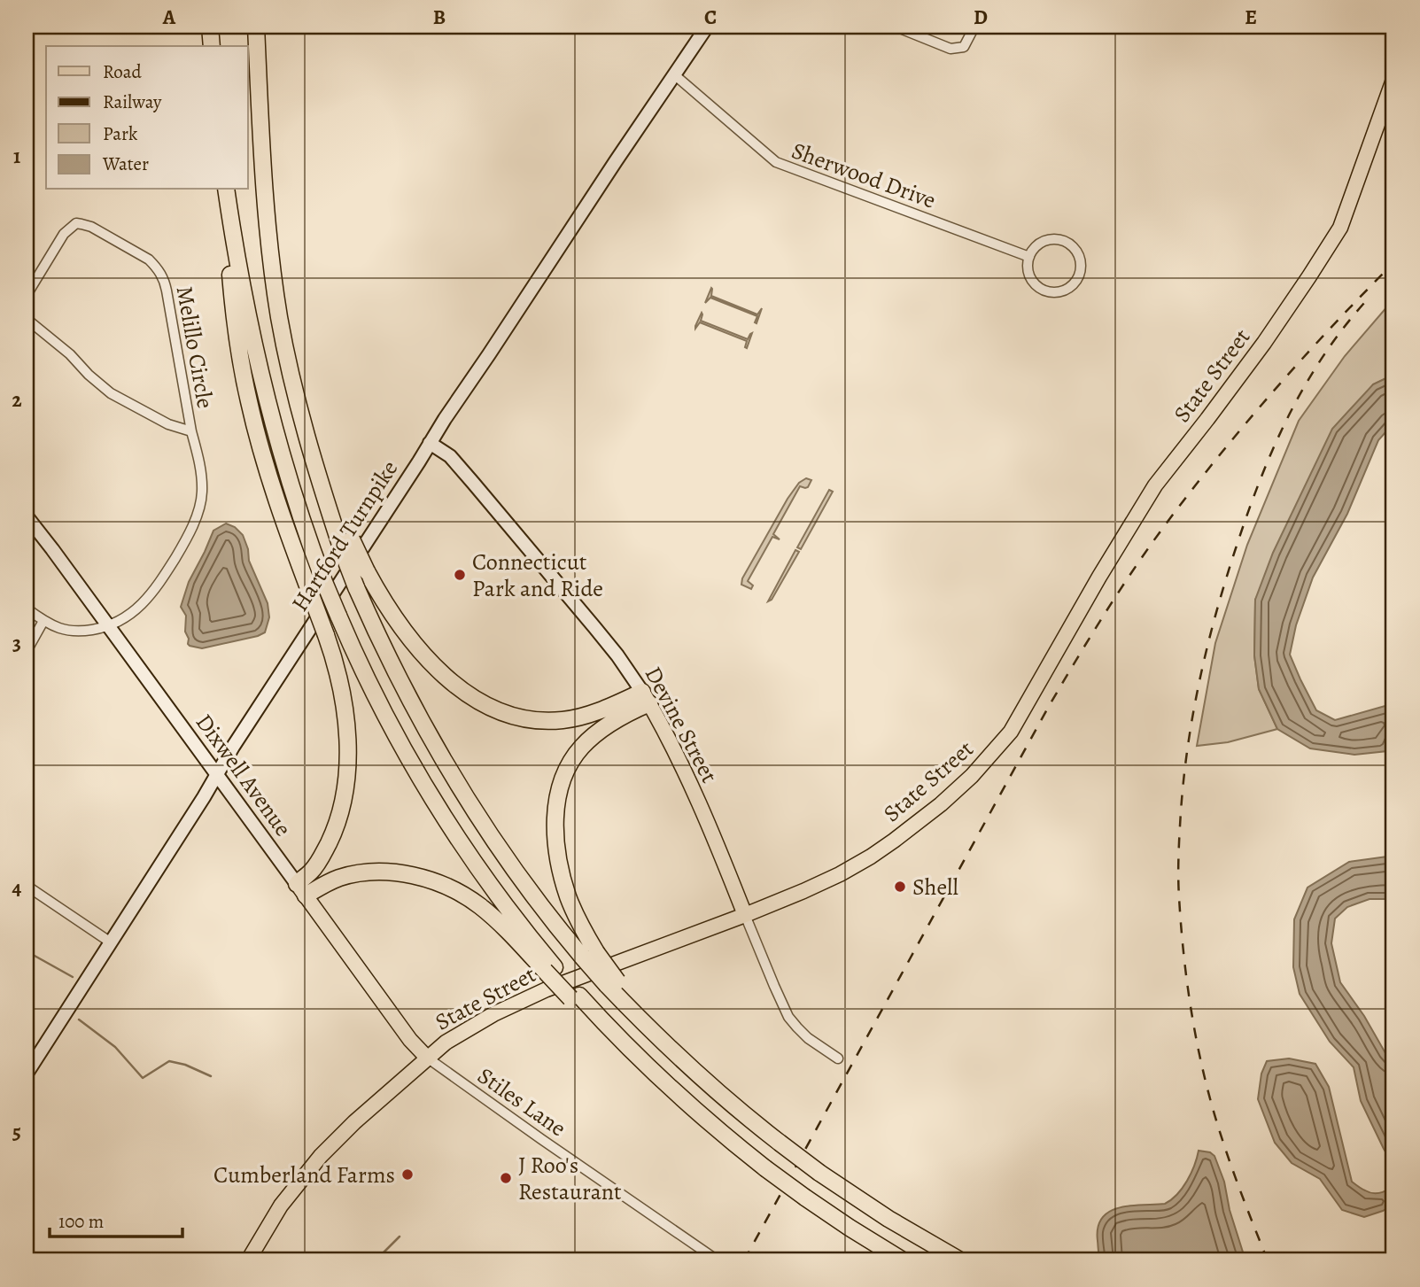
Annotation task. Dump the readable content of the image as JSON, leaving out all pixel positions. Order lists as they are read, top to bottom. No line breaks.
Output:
{"streets":{"main road":["State Street","Hartford Turnpike","Devine Street","Dixwell Avenue"],"street":["Sherwood Drive","Melillo Circle","Stiles Lane"]},"crossings":[["Sherwood Drive","Hartford Turnpike"],["Melillo Circle","Dixwell Avenue"],["State Street","Devine Street"],["State Street","Dixwell Avenue"],["State Street","Stiles Lane"],["Hartford Turnpike","Devine Street"],["Hartford Turnpike","Dixwell Avenue"],["Dixwell Avenue","Stiles Lane"]],"places":["Connecticut Park and Ride","Shell","Cumberland Farms","J Roo's Restaurant"],"legend":["Road","Railway","Park","Water"],"scale_bar":"100 m","grid":{"columns":["A","B","C","D","E"],"rows":["1","2","3","4","5"]}}
